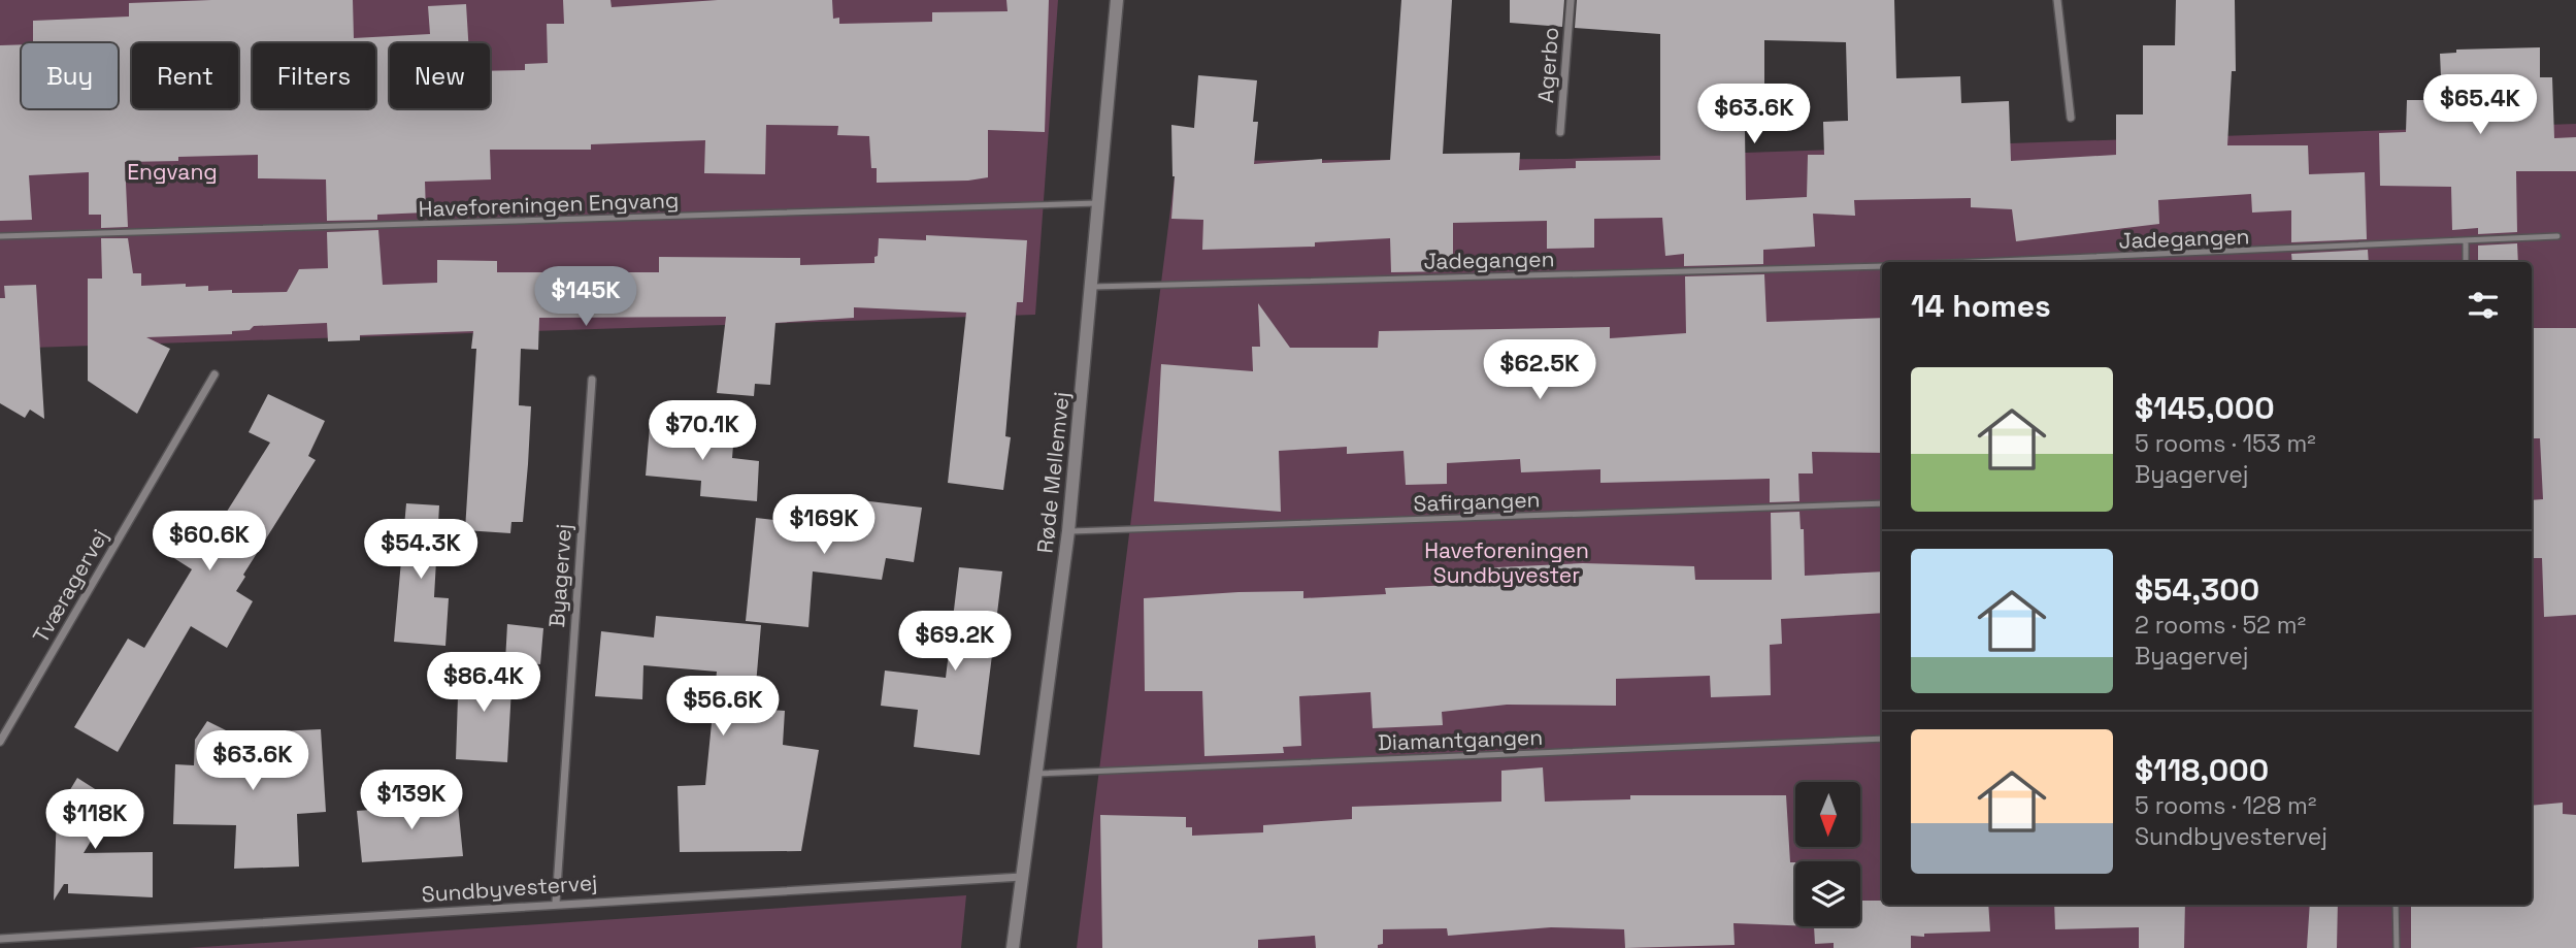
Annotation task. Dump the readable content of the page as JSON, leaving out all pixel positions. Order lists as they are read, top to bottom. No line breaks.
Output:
{"streets":{"street":["Agerbo","Røde Mellemvej","Byagervej","Tværagervej","Sundbyvestervej"],"lane":["Haveforeningen Engvang","Jadegangen","Safirgangen","Diamantgangen"]},"crossings":[["Haveforeningen Engvang","Røde Mellemvej"],["Jadegangen","Røde Mellemvej"],["Røde Mellemvej","Safirgangen"],["Røde Mellemvej","Diamantgangen"],["Røde Mellemvej","Sundbyvestervej"],["Byagervej","Sundbyvestervej"]],"parks":["Engvang","Haveforeningen Sundbyvester"],"north":"bottom","page":{"chip":["Buy","Rent","Filters","New"],"price":["$65.4K","$63.6K","$145K","$62.5K","$70.1K","$169K","$60.6K","$54.3K","$69.2K","$86.4K","$56.6K","$63.6K","$139K","$118K"],"heading":"14 homes","list":[{"name":"$145,000","note":"5 rooms · 153 m² · Byagervej"},{"name":"$54,300","note":"2 rooms · 52 m² · Byagervej"},{"name":"$118,000","note":"5 rooms · 128 m² · Sundbyvestervej"}]}}
